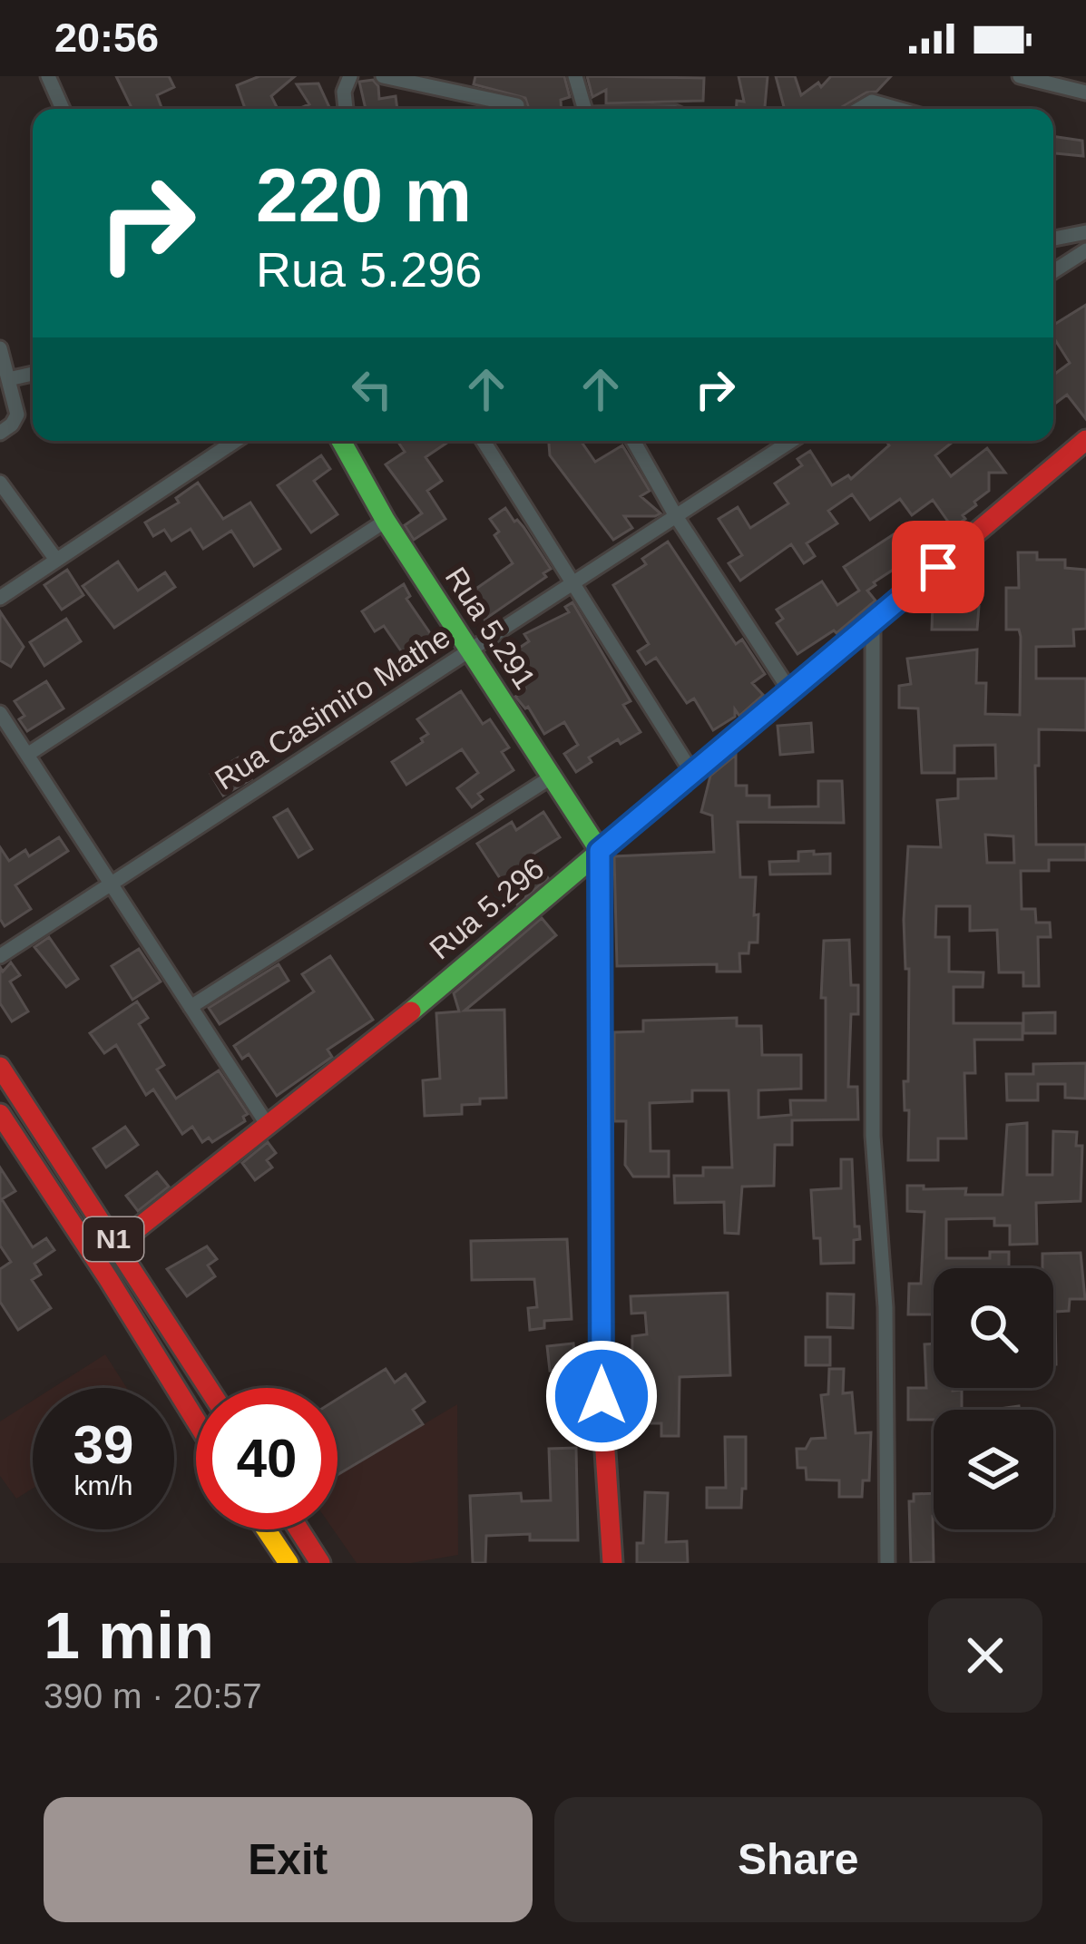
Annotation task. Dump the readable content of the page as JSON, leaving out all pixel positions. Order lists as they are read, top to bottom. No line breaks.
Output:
{"streets":{"main road":["Rua 5.291","Rua 5.296","N1"],"street":["Rua Casimiro Mathe"]},"crossings":[["Rua 5.291","Rua Casimiro Mathe"],["Rua 5.291","Rua 5.296"],["Rua 5.296","N1"]],"page":{"status":"20:56","turn":["220 m","Rua 5.296"],"speed":"39 km/h","limit":"40","heading":["1 min","390 m · 20:57"],"buttons":["Exit","Share"]}}
